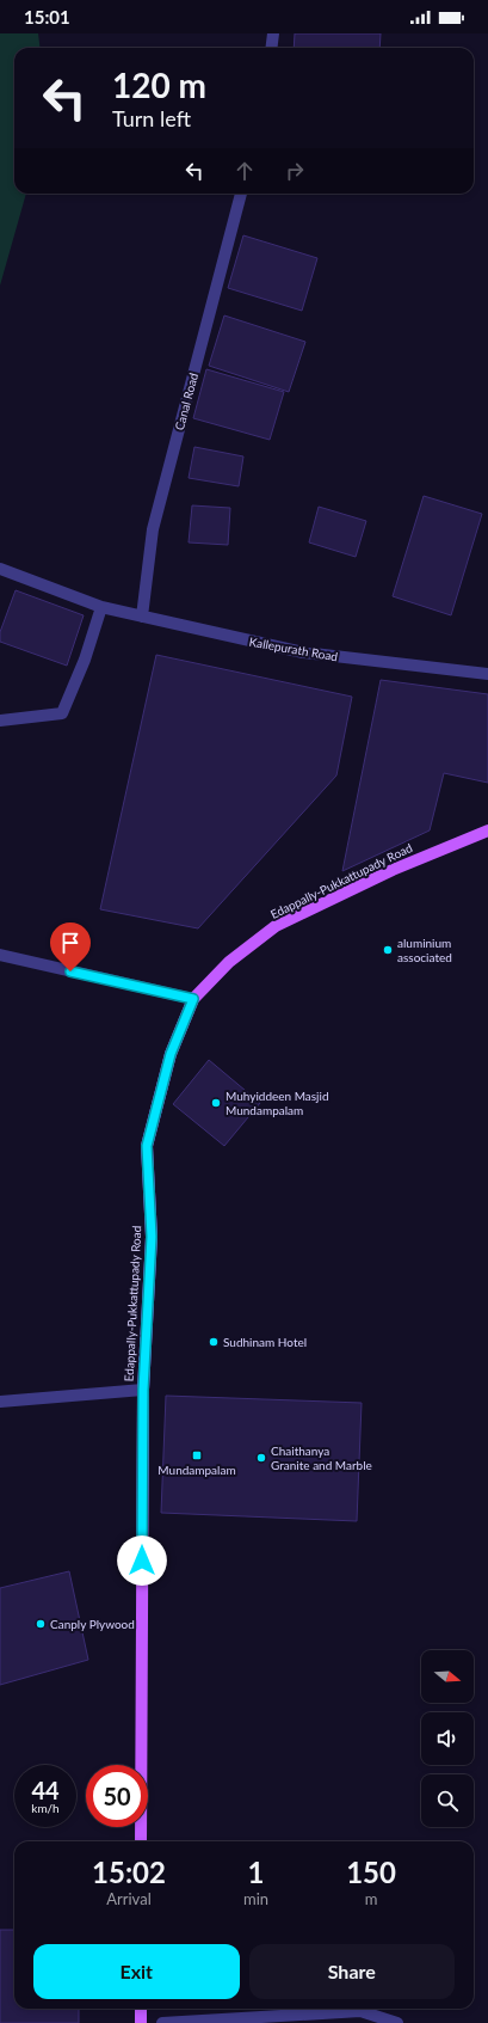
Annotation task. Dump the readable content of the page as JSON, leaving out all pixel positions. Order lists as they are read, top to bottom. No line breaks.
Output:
{"streets":{"main road":["Edappally-Pukkattupady Road"],"street":["Canal Road","Kallepurath Road"]},"crossings":[["Canal Road","Kallepurath Road"]],"places":{"other":["aluminium associated","Muhyiddeen Masjid Mundampalam","Sudhinam Hotel","Chaithanya Granite and Marble","Canply Plywood"],"transit":["Mundampalam"]},"north":"right","page":{"status":"15:01","turn":["120 m","Turn left"],"speed":"44 km/h","limit":"50","eta":["15:02","Arrival","1","min","150","m"],"buttons":["Exit","Share"]}}
